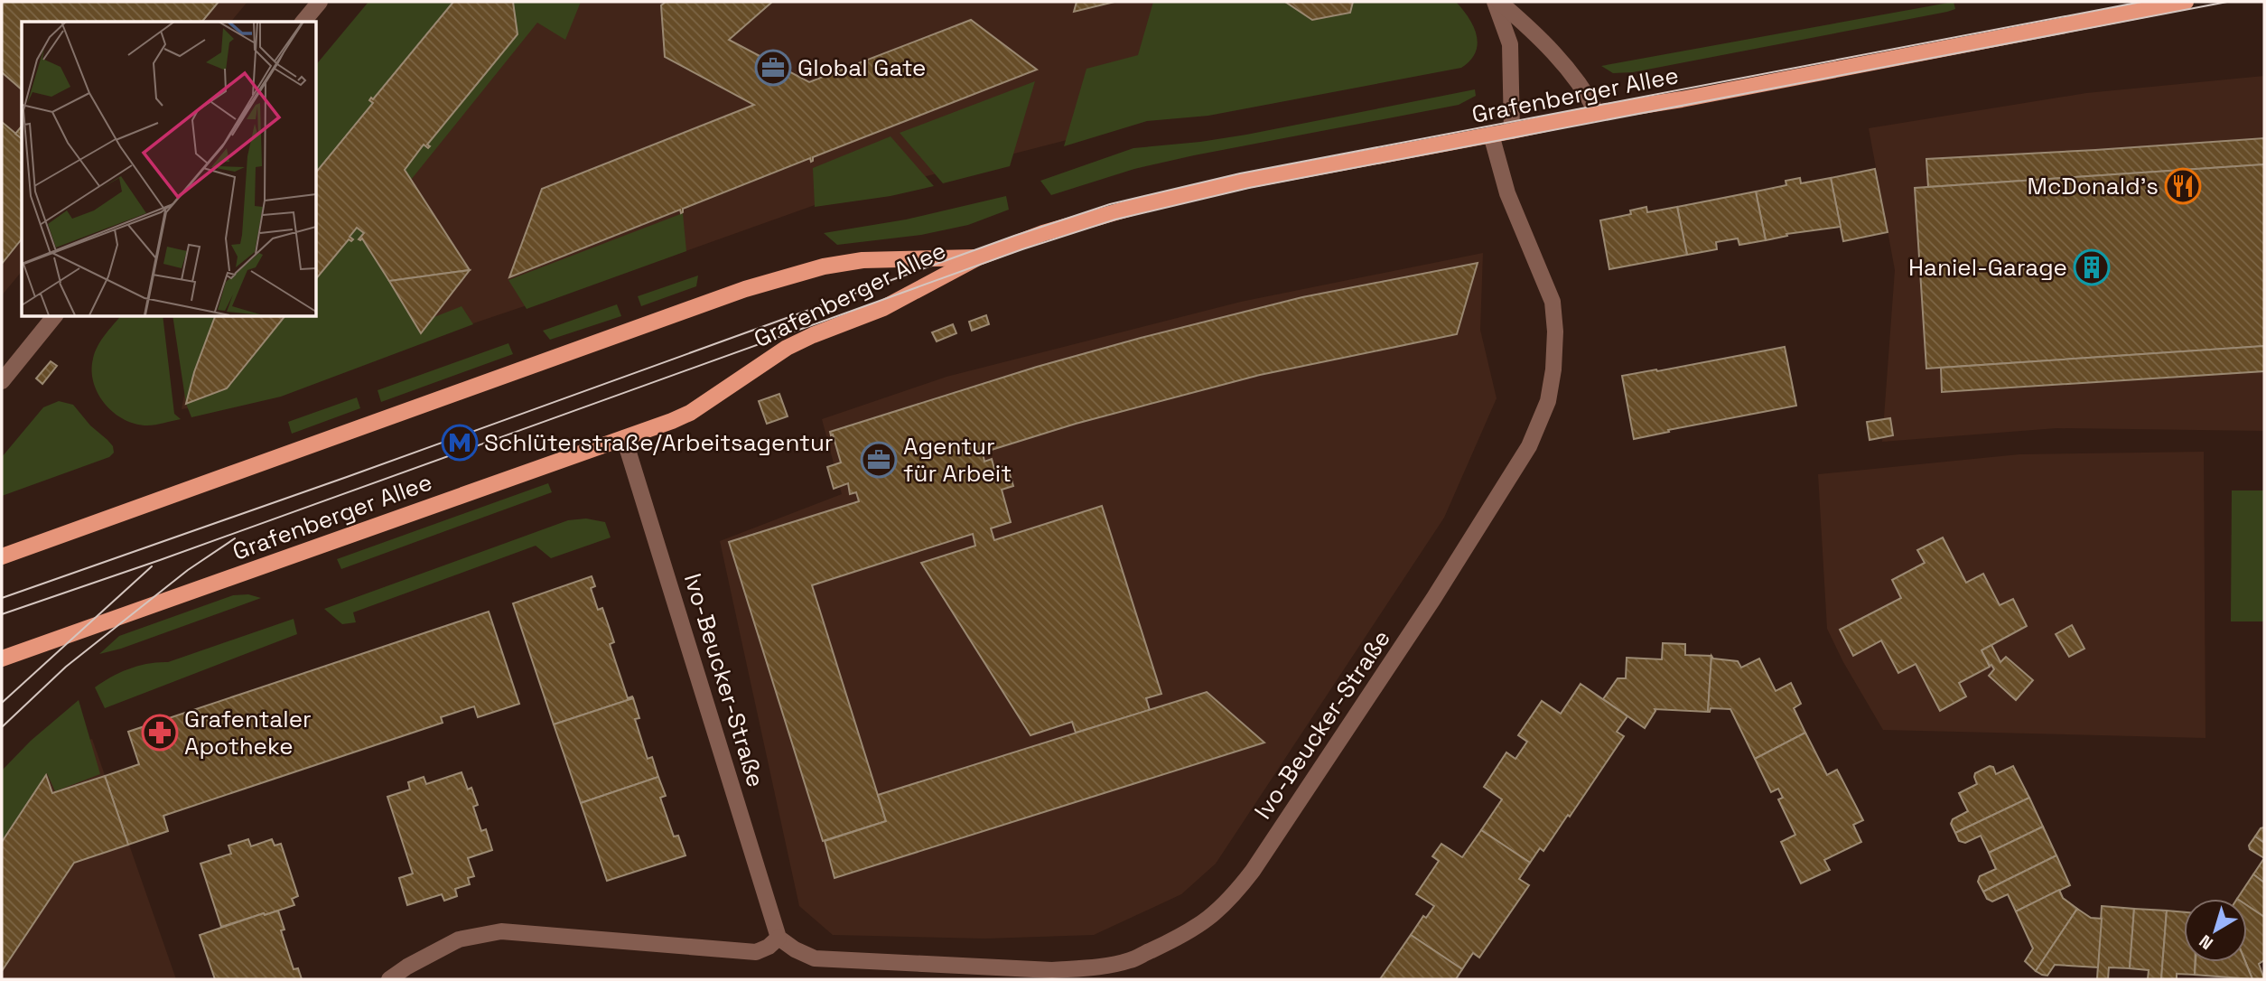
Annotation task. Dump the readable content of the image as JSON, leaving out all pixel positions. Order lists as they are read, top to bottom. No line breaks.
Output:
{"streets":{"main road":["Grafenberger Allee"],"street":["Ivo-Beucker-Straße"]},"crossings":[["Grafenberger Allee","Ivo-Beucker-Straße"]],"places":{"office":["Global Gate","Agentur für Arbeit"],"restaurant":["McDonald's"],"building":["Haniel-Garage"],"metro station":["Schlüterstraße/Arbeitsagentur"],"pharmacy":["Grafentaler Apotheke"]},"north":"bottom left"}
